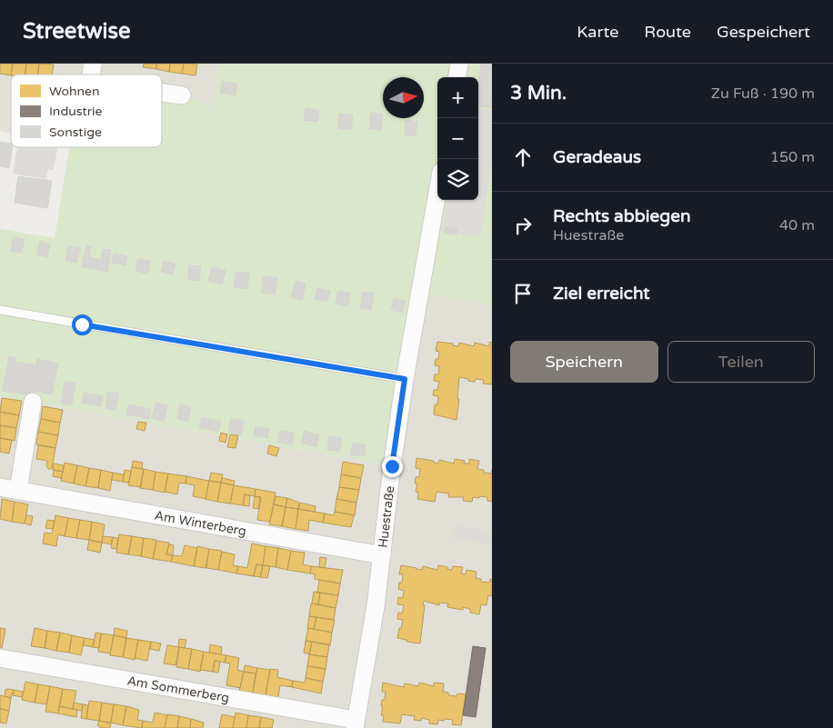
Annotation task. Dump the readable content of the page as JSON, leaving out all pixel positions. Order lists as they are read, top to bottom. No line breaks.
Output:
{"streets":{"street":["Huestraße","Am Winterberg","Am Sommerberg"]},"crossings":[["Huestraße","Am Winterberg"],["Huestraße","Am Sommerberg"]],"legend":["Wohnen","Industrie","Sonstige"],"north":"right","page":{"header":"Streetwise","nav":["Karte","Route","Gespeichert"],"heading":["3 Min.","Zu Fuß · 190 m"],"map_buttons":["+","−"],"list":[["Geradeaus","150 m"],["Rechts abbiegen","Huestraße","40 m"],"Ziel erreicht"],"buttons":["Speichern","Teilen"]}}
